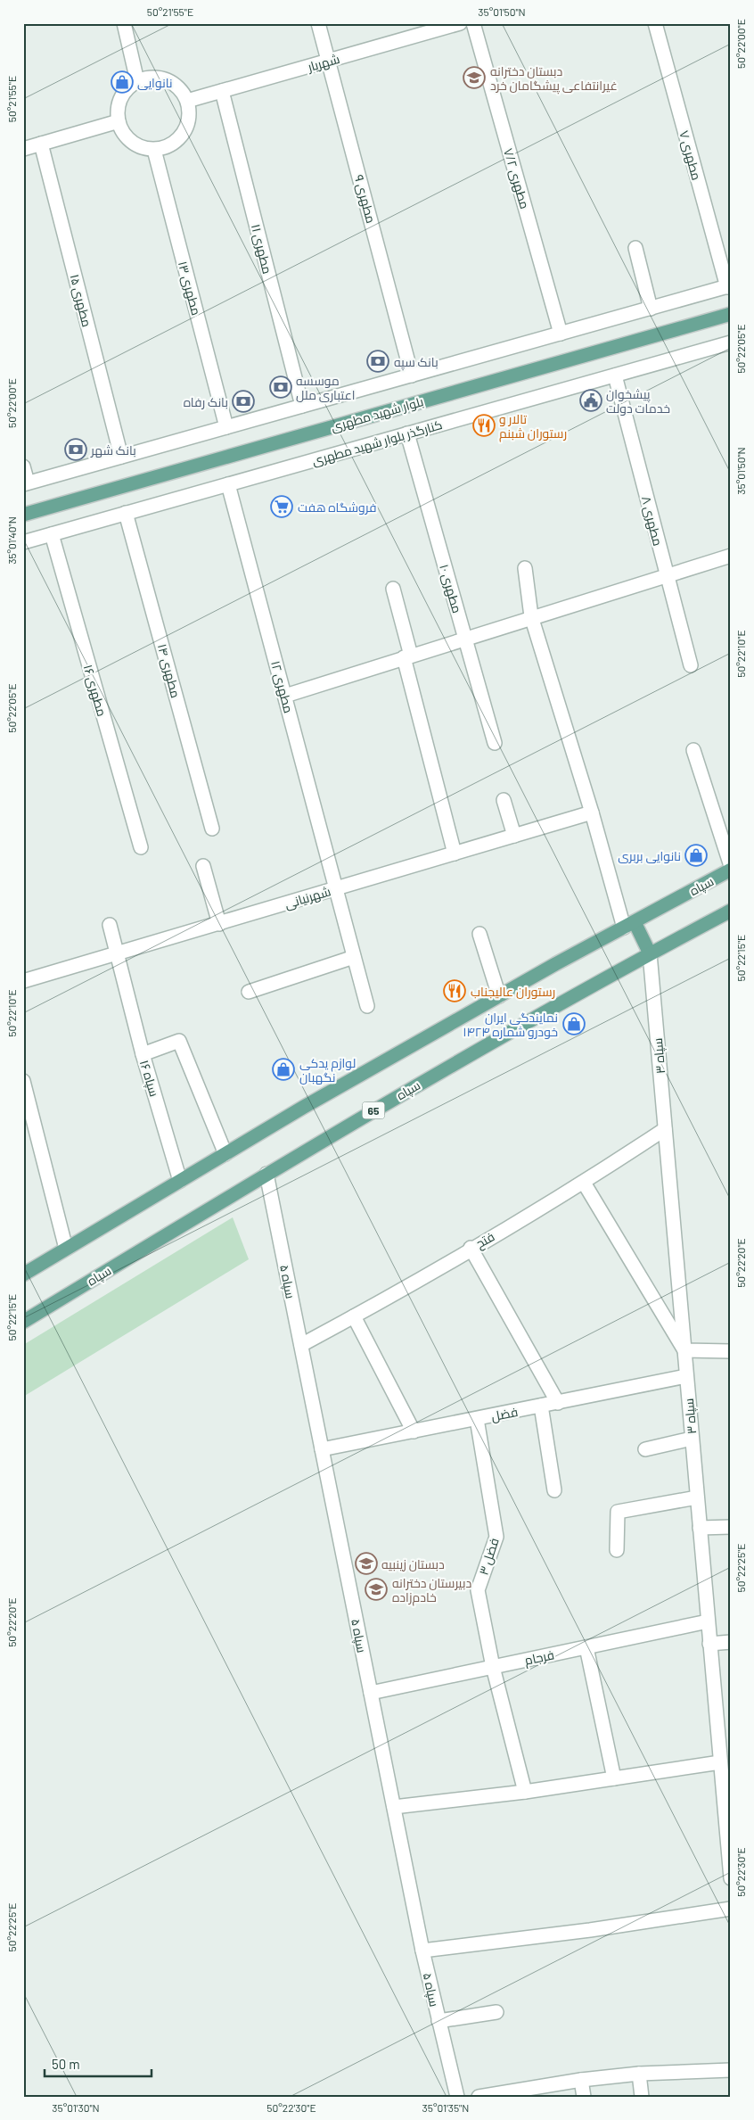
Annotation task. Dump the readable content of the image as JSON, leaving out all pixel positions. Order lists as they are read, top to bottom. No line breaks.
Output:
{"streets":{"main road":["بلوار شهید مطهری","سپاه","65"],"street":["شهریار","مطهری ۷","مطهری ۷/۲","مطهری ۹","مطهری ۱۱","مطهری ۱۳","مطهری ۱۵","کنارگذر بلوار شهید مطهری","مطهری ۸","مطهری ۱۰","مطهری ۱۴","مطهری ۱۲","مطهری ۱۶","شهرنیانی","سپاه ۳","سپاه ۱۶","فتح","سپاه ۵","فضل","فضل ۳","فرجام"]},"crossings":[["شهریار","مطهری ۹"],["شهریار","مطهری ۱۱"],["شهریار","مطهری ۱۳"],["کنارگذر بلوار شهید مطهری","مطهری ۸"],["کنارگذر بلوار شهید مطهری","مطهری ۱۰"],["کنارگذر بلوار شهید مطهری","مطهری ۱۴"],["کنارگذر بلوار شهید مطهری","مطهری ۱۲"],["کنارگذر بلوار شهید مطهری","مطهری ۱۶"],["مطهری ۱۲","شهرنیانی"],["سپاه","سپاه ۳"],["سپاه","سپاه ۱۶"],["سپاه","سپاه ۵"],["شهرنیانی","سپاه ۱۶"],["سپاه ۳","فتح"],["سپاه ۳","فضل"],["سپاه ۳","فرجام"],["فتح","سپاه ۵"],["سپاه ۵","فضل"],["سپاه ۵","فرجام"],["فضل","فضل ۳"],["فضل ۳","فرجام"]],"places":{"school or university":["دبستان دخترانه غیرانتفاعی پیشگامان خرد","دبستان زینبیه","دبیرستان دخترانه خادم‌زاده"],"shop":["نانوایی","نانوایی بربری","نمایندگی ایران خودرو شماره ۱۴۲۴","لوازم یدکی نگهبان"],"bank":["بانک سپه","موسسه اعتباری ملل","بانک رفاه","بانک شهر"],"public building":["پیشخوان خدمات دولت"],"restaurant":["تالار و رستوران شبنم","رستوران عالیجناب"],"supermarket":["فروشگاه هفت"]},"scale_bar":"50 m","coordinates":["50°21'55\"E","35°01'50\"N","50°22'00\"E","50°22'05\"E","35°01'40\"N","50°22'10\"E","50°22'15\"E","50°22'20\"E","50°22'25\"E","50°22'30\"E","35°01'30\"N","35°01'35\"N"]}
